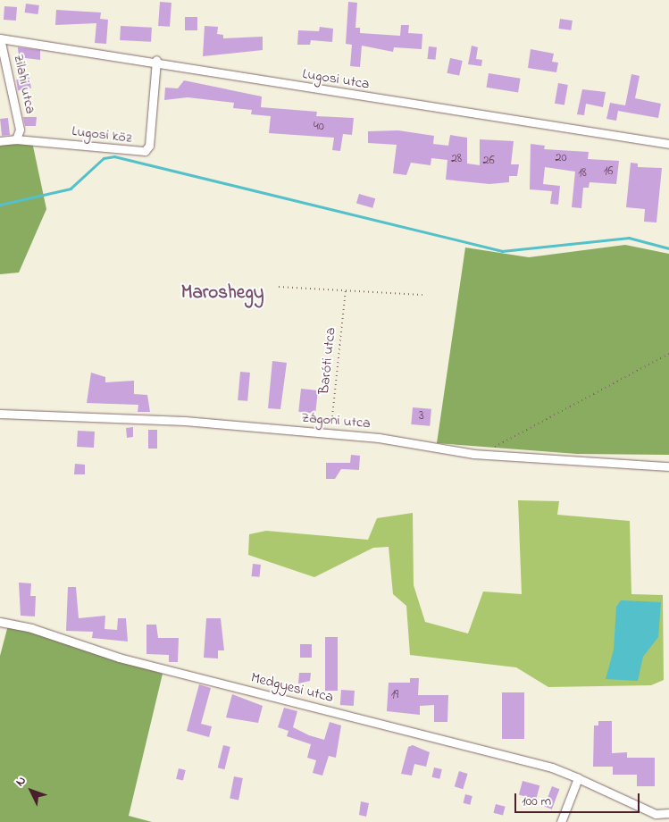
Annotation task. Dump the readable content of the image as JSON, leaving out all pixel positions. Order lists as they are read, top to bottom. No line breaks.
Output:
{"streets":{"street":["Lugosi utca","Zilahi utca","Lugosi köz","Zágoni utca","Medgyesi utca"],"path":["Baróti utca"]},"crossings":[["Lugosi utca","Zilahi utca"],["Lugosi utca","Lugosi köz"],["Zilahi utca","Lugosi köz"],["Baróti utca","Zágoni utca"]],"districts":["Maroshegy"],"house_numbers":["40","20","28","26","16","18","3","19"],"scale_bar":"100 m","north":"top left"}
